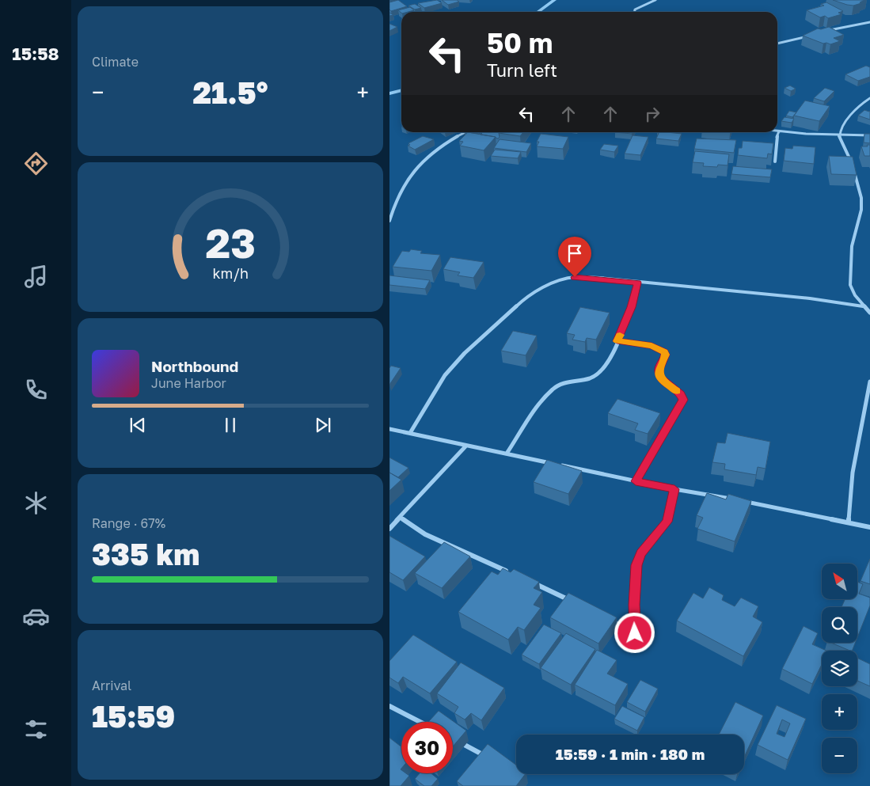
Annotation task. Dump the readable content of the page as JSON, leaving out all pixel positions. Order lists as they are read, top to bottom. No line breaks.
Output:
{"north":"top left","page":{"tabs":"15:58","tile":["Climate",["Range · 67%","335 km"],["Arrival","15:59"]],"turn":["50 m","Turn left"],"heat":["−","21.5°","+"],"song":["Northbound","June Harbor"],"map_buttons":["+","−"],"limit":"30","trip":"15:59 · 1 min · 180 m","gauge":["23","km/h"]}}
